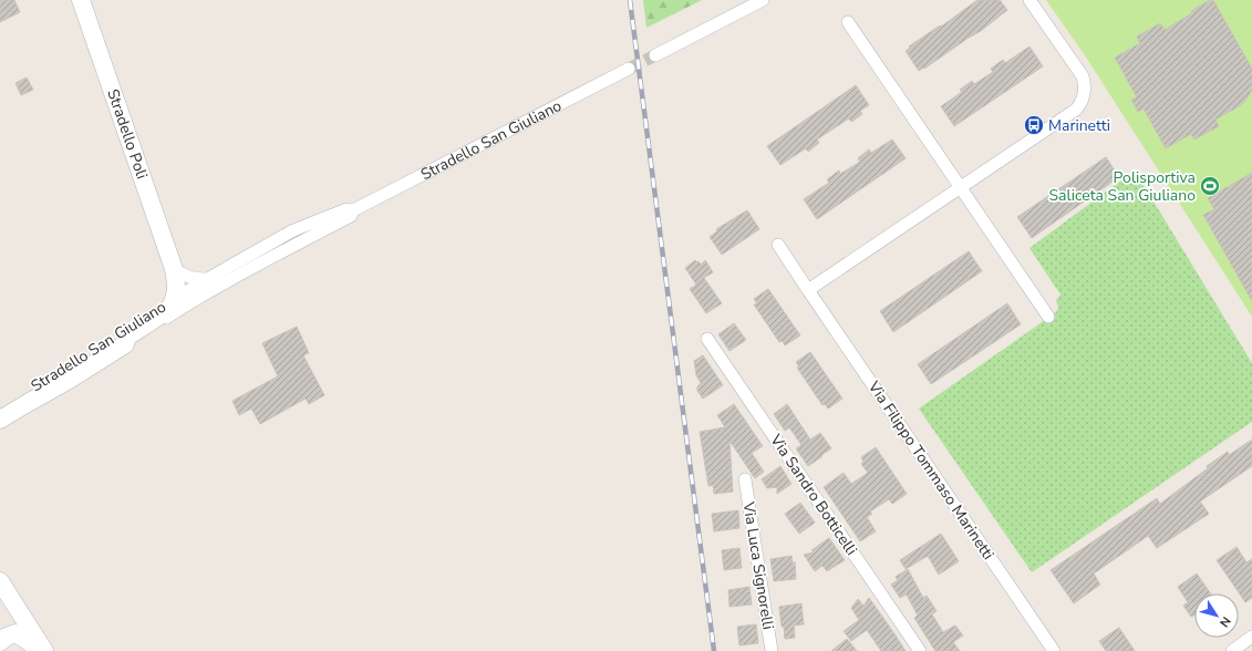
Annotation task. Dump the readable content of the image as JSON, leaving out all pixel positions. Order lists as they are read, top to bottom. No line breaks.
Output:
{"streets":{"street":["Stradello Poli","Stradello San Giuliano","Via Filippo Tommaso Marinetti","Via Sandro Botticelli","Via Luca Signorelli"]},"crossings":[["Stradello Poli","Stradello San Giuliano"]],"places":{"bus stop":["Marinetti"],"sports":["Polisportiva Saliceta San Giuliano"]},"north":"bottom right"}
